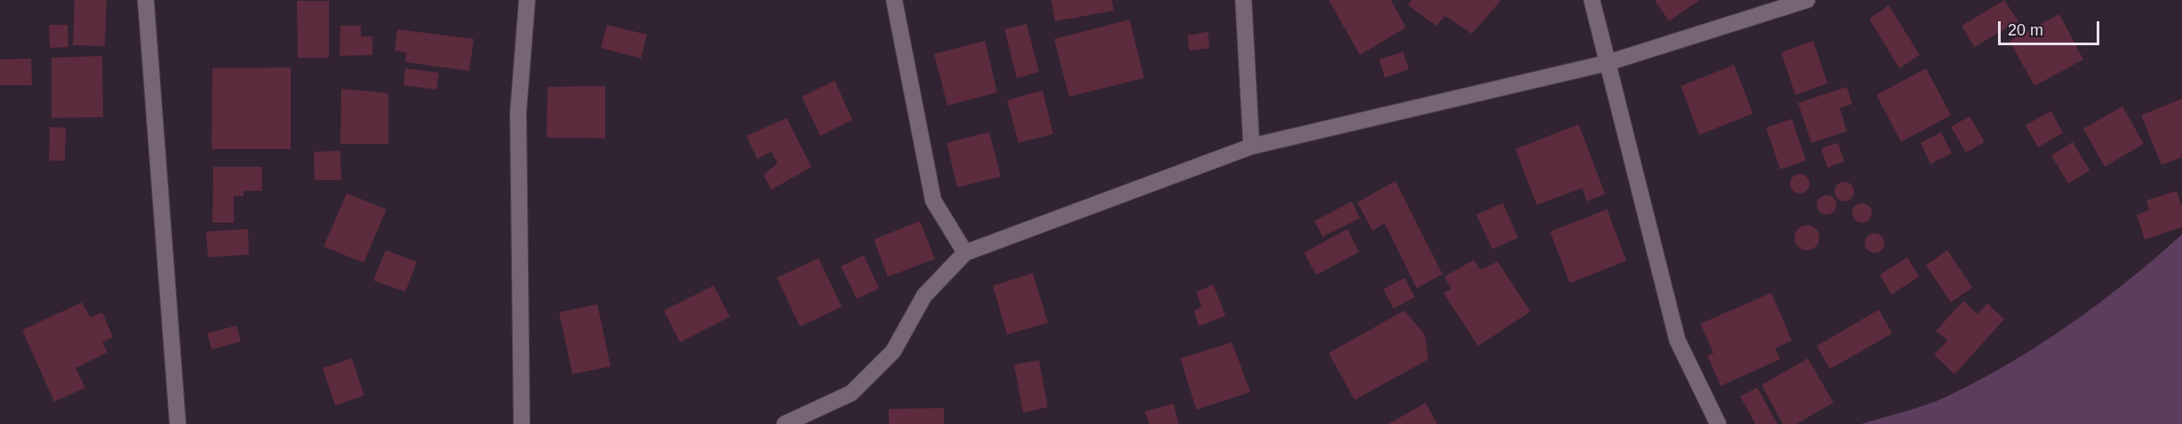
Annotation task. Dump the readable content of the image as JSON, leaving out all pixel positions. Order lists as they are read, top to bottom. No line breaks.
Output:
{"scale_bar":"20 m"}
